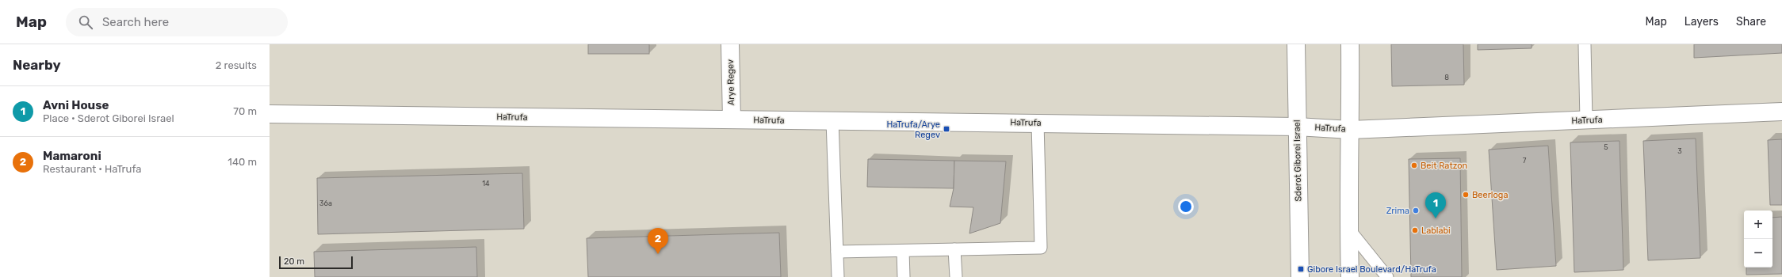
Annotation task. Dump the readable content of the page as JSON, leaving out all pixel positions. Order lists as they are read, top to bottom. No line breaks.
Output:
{"streets":{"street":["Arye Regev","HaTrufa","Sderot Giborei Israel"]},"crossings":[["Arye Regev","HaTrufa"],["HaTrufa","Sderot Giborei Israel"]],"places":{"transit":["HaTrufa/Arye Regev","Gibore Israel Boulevard/HaTrufa"],"other":["Beit Ratzon","Beerloga","Zrima","Lablabi"]},"house_numbers":["8","5","3","7","14","36a"],"scale_bar":"20 m","page":{"header":"Map","search":"Search here","nav":["Map","Layers","Share"],"heading":["Nearby","2 results"],"list":[{"mark":"1","name":"Avni House","note":"Place · Sderot Giborei Israel","value":"70 m"},{"mark":"2","name":"Mamaroni","note":"Restaurant · HaTrufa","value":"140 m"}],"pins":["1","2"],"map_buttons":["+","−"],"scale":"20 m"}}
